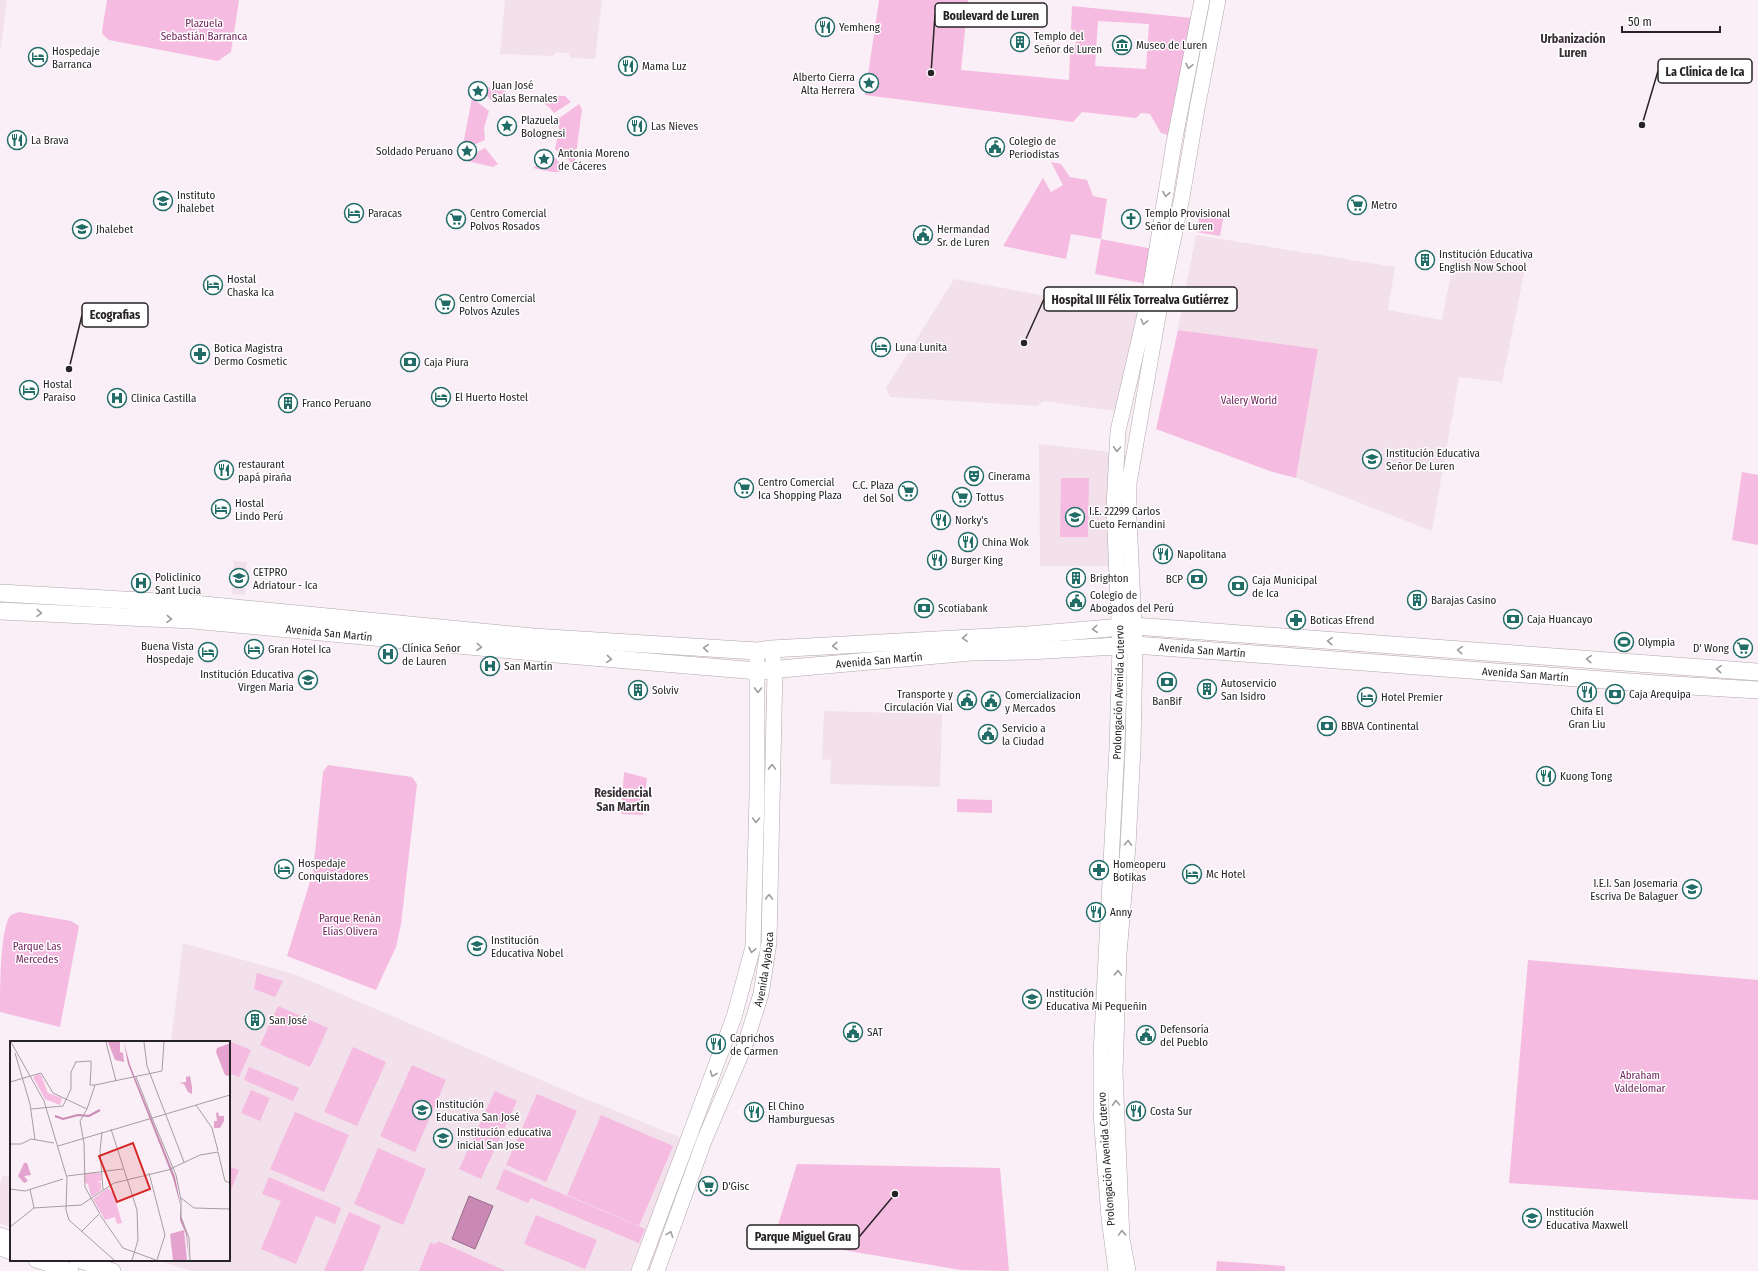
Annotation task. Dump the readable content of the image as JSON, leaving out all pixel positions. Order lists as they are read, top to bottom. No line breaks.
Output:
{"streets":{"main road":["Avenida San Martín"],"street":["Prolongación Avenida Cutervo","Avenida Ayabaca"]},"crossings":[["Avenida San Martín","Prolongación Avenida Cutervo"],["Avenida San Martín","Avenida Ayabaca"]],"districts":["Urbanización Luren","Residencial San Martín"],"parks":["Plazuela Sebastián Barranca","Valery World","Parque Renán Elías Olivera","Parque Las Mercedes","Abraham Valdelomar"],"places":{"restaurant":["Yemheng","Mama Luz","Las Nieves","La Brava","restaurant papá piraña","Norky's","China Wok","Napolitana","Burger King","Chifa El Gran Liu","Kuong Tong","Anny","Caprichos de Carmen","Costa Sur","El Chino Hamburguesas"],"building":["Templo del Señor de Luren","Institución Educativa English Now School","Franco Peruano","Brighton","Barajas Casino","Autoservicio San Isidro","Solviv","San José"],"museum":["Museo de Luren"],"hotel":["Hospedaje Barranca","Paracas","Hostal Chaska Ica","Luna Lunita","Hostal Paraiso","El Huerto Hostel","Hostal Lindo Perú","Gran Hotel Ica","Buena Vista Hospedaje","Hotel Premier","Hospedaje Conquistadores","Mc Hotel"],"other":["Boulevard de Luren","La Clinica de Ica","Hospital III Félix Torrealva Gutiérrez","Ecografias","Parque Miguel Grau"],"place":["Alberto Cierra Alta Herrera","Juan José Salas Bernales","Plazuela Bolognesi","Soldado Peruano","Antonia Moreno de Cáceres"],"public building":["Colegio de Periodistas","Hermandad Sr. de Luren","Colegio de Abogados del Perú","Transporte y Circulación Vial","Comercializacion y Mercados","Servicio a la Ciudad","SAT","Defensoría del Pueblo"],"school or university":["Instituto Jhalebet","Jhalebet","Institución Educativa Señor De Luren","I.E. 22299 Carlos Cueto Fernandini","CETPRO Adriatour - Ica","Institución Educativa Virgen Maria","I.E.I. San Josemaria Escriva De Balaguer","Institución Educativa Nobel","Institución Educativa Mi Pequeñin","Institución Educativa San José","Institución educativa inicial San Jose","Institución Educativa Maxwell"],"supermarket":["Metro","Centro Comercial Polvos Rosados","Centro Comercial Polvos Azules","Centro Comercial Ica Shopping Plaza","C.C. Plaza del Sol","Tottus","D' Wong","D'Gisc"],"church":["Templo Provisional Señor de Luren"],"pharmacy":["Botica Magistra Dermo Cosmetic","Boticas Efrend","Homeoperu Botikas"],"bank":["Caja Piura","BCP","Caja Municipal de Ica","Scotiabank","Caja Huancayo","BanBif","Caja Arequipa","BBVA Continental"],"hospital":["Clinica Castilla","Policlinico Sant Lucia","Clínica Señor de Lauren","San Martín"],"theatre":["Cinerama"],"sports":["Olympia"]},"scale_bar":"50 m"}
